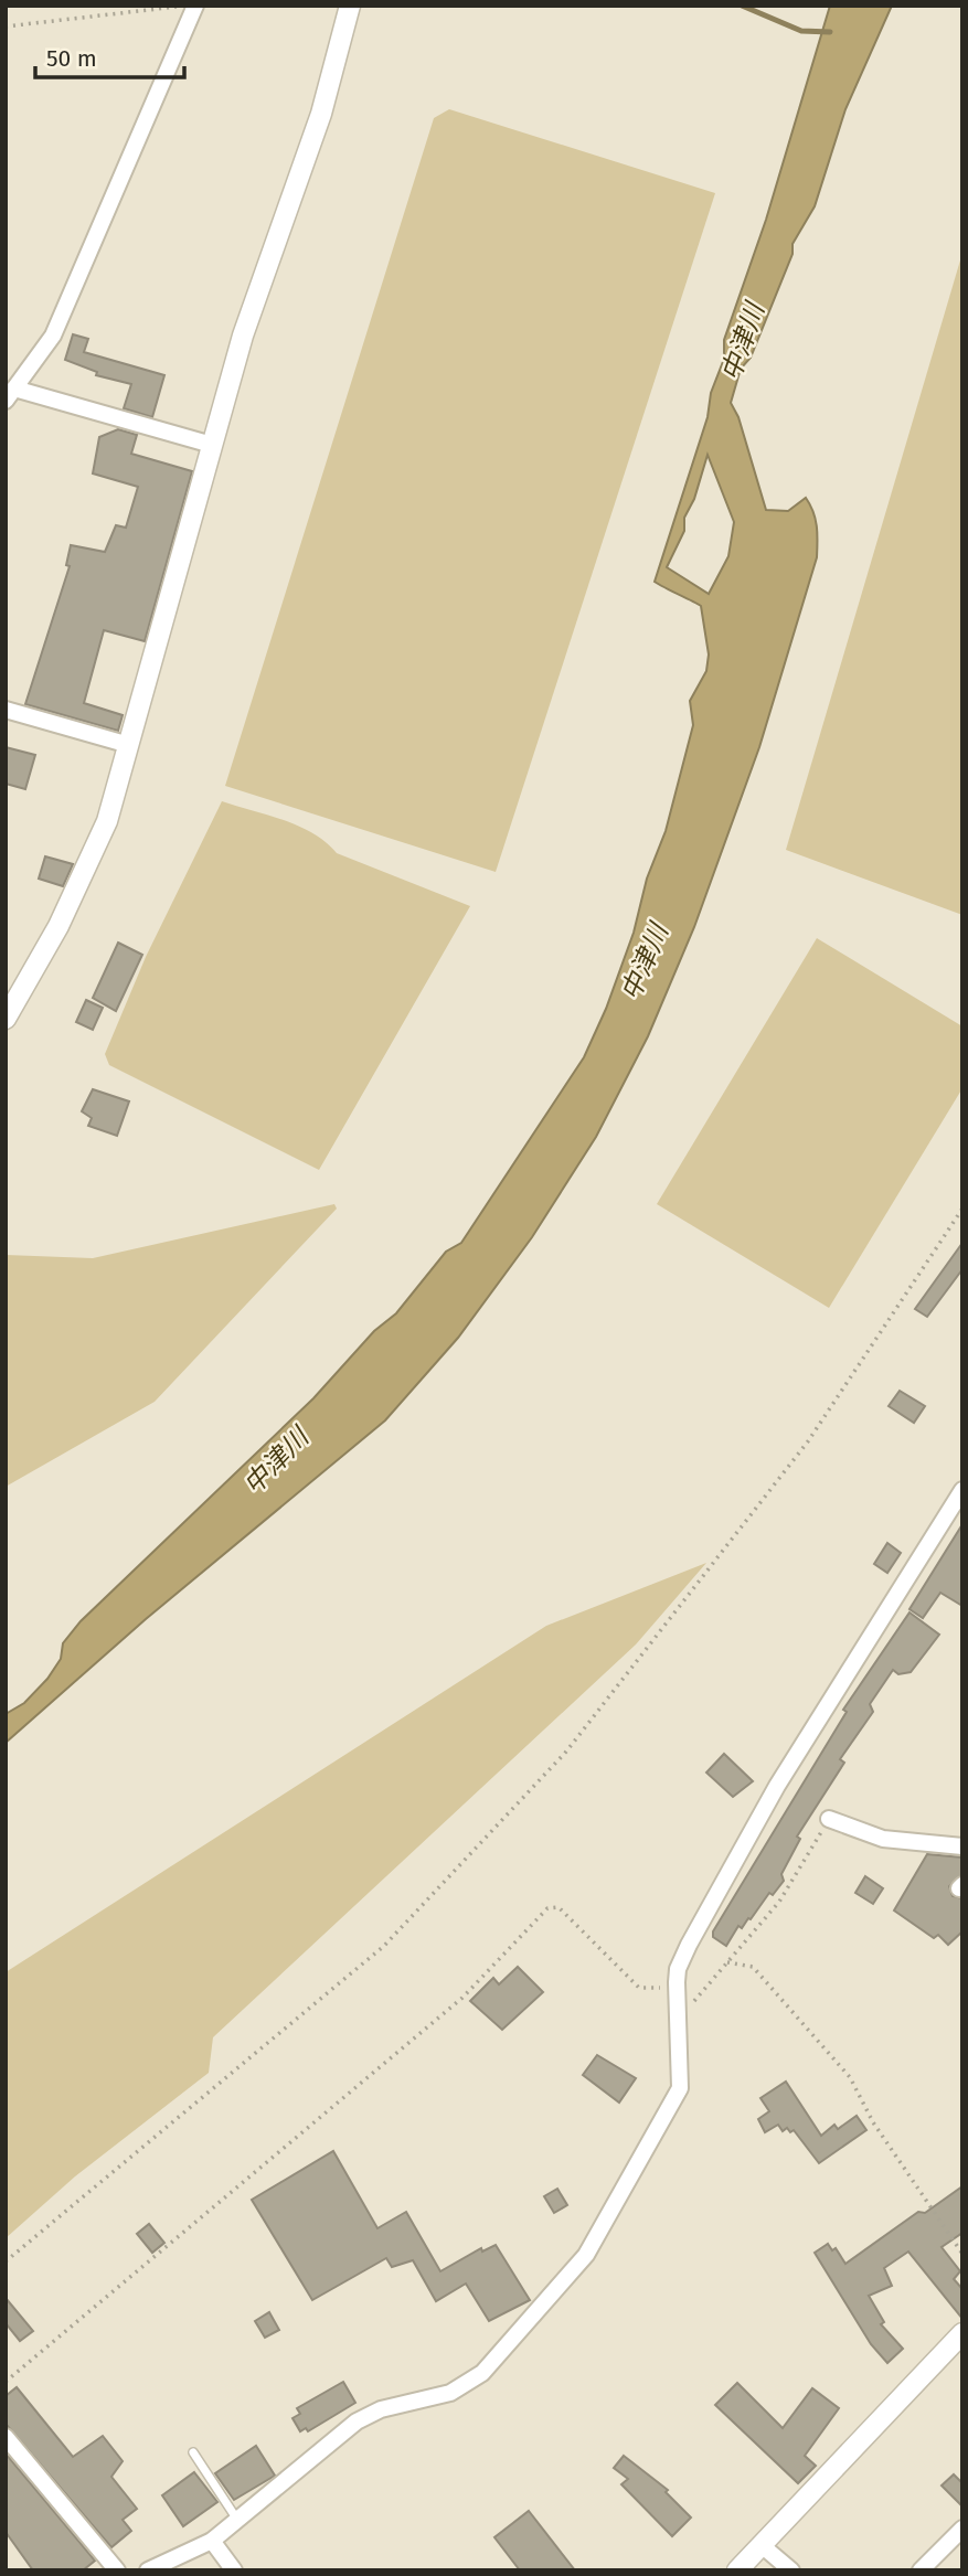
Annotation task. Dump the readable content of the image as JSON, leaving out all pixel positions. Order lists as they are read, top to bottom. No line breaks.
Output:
{"water":["中津川"],"scale_bar":"50 m"}
